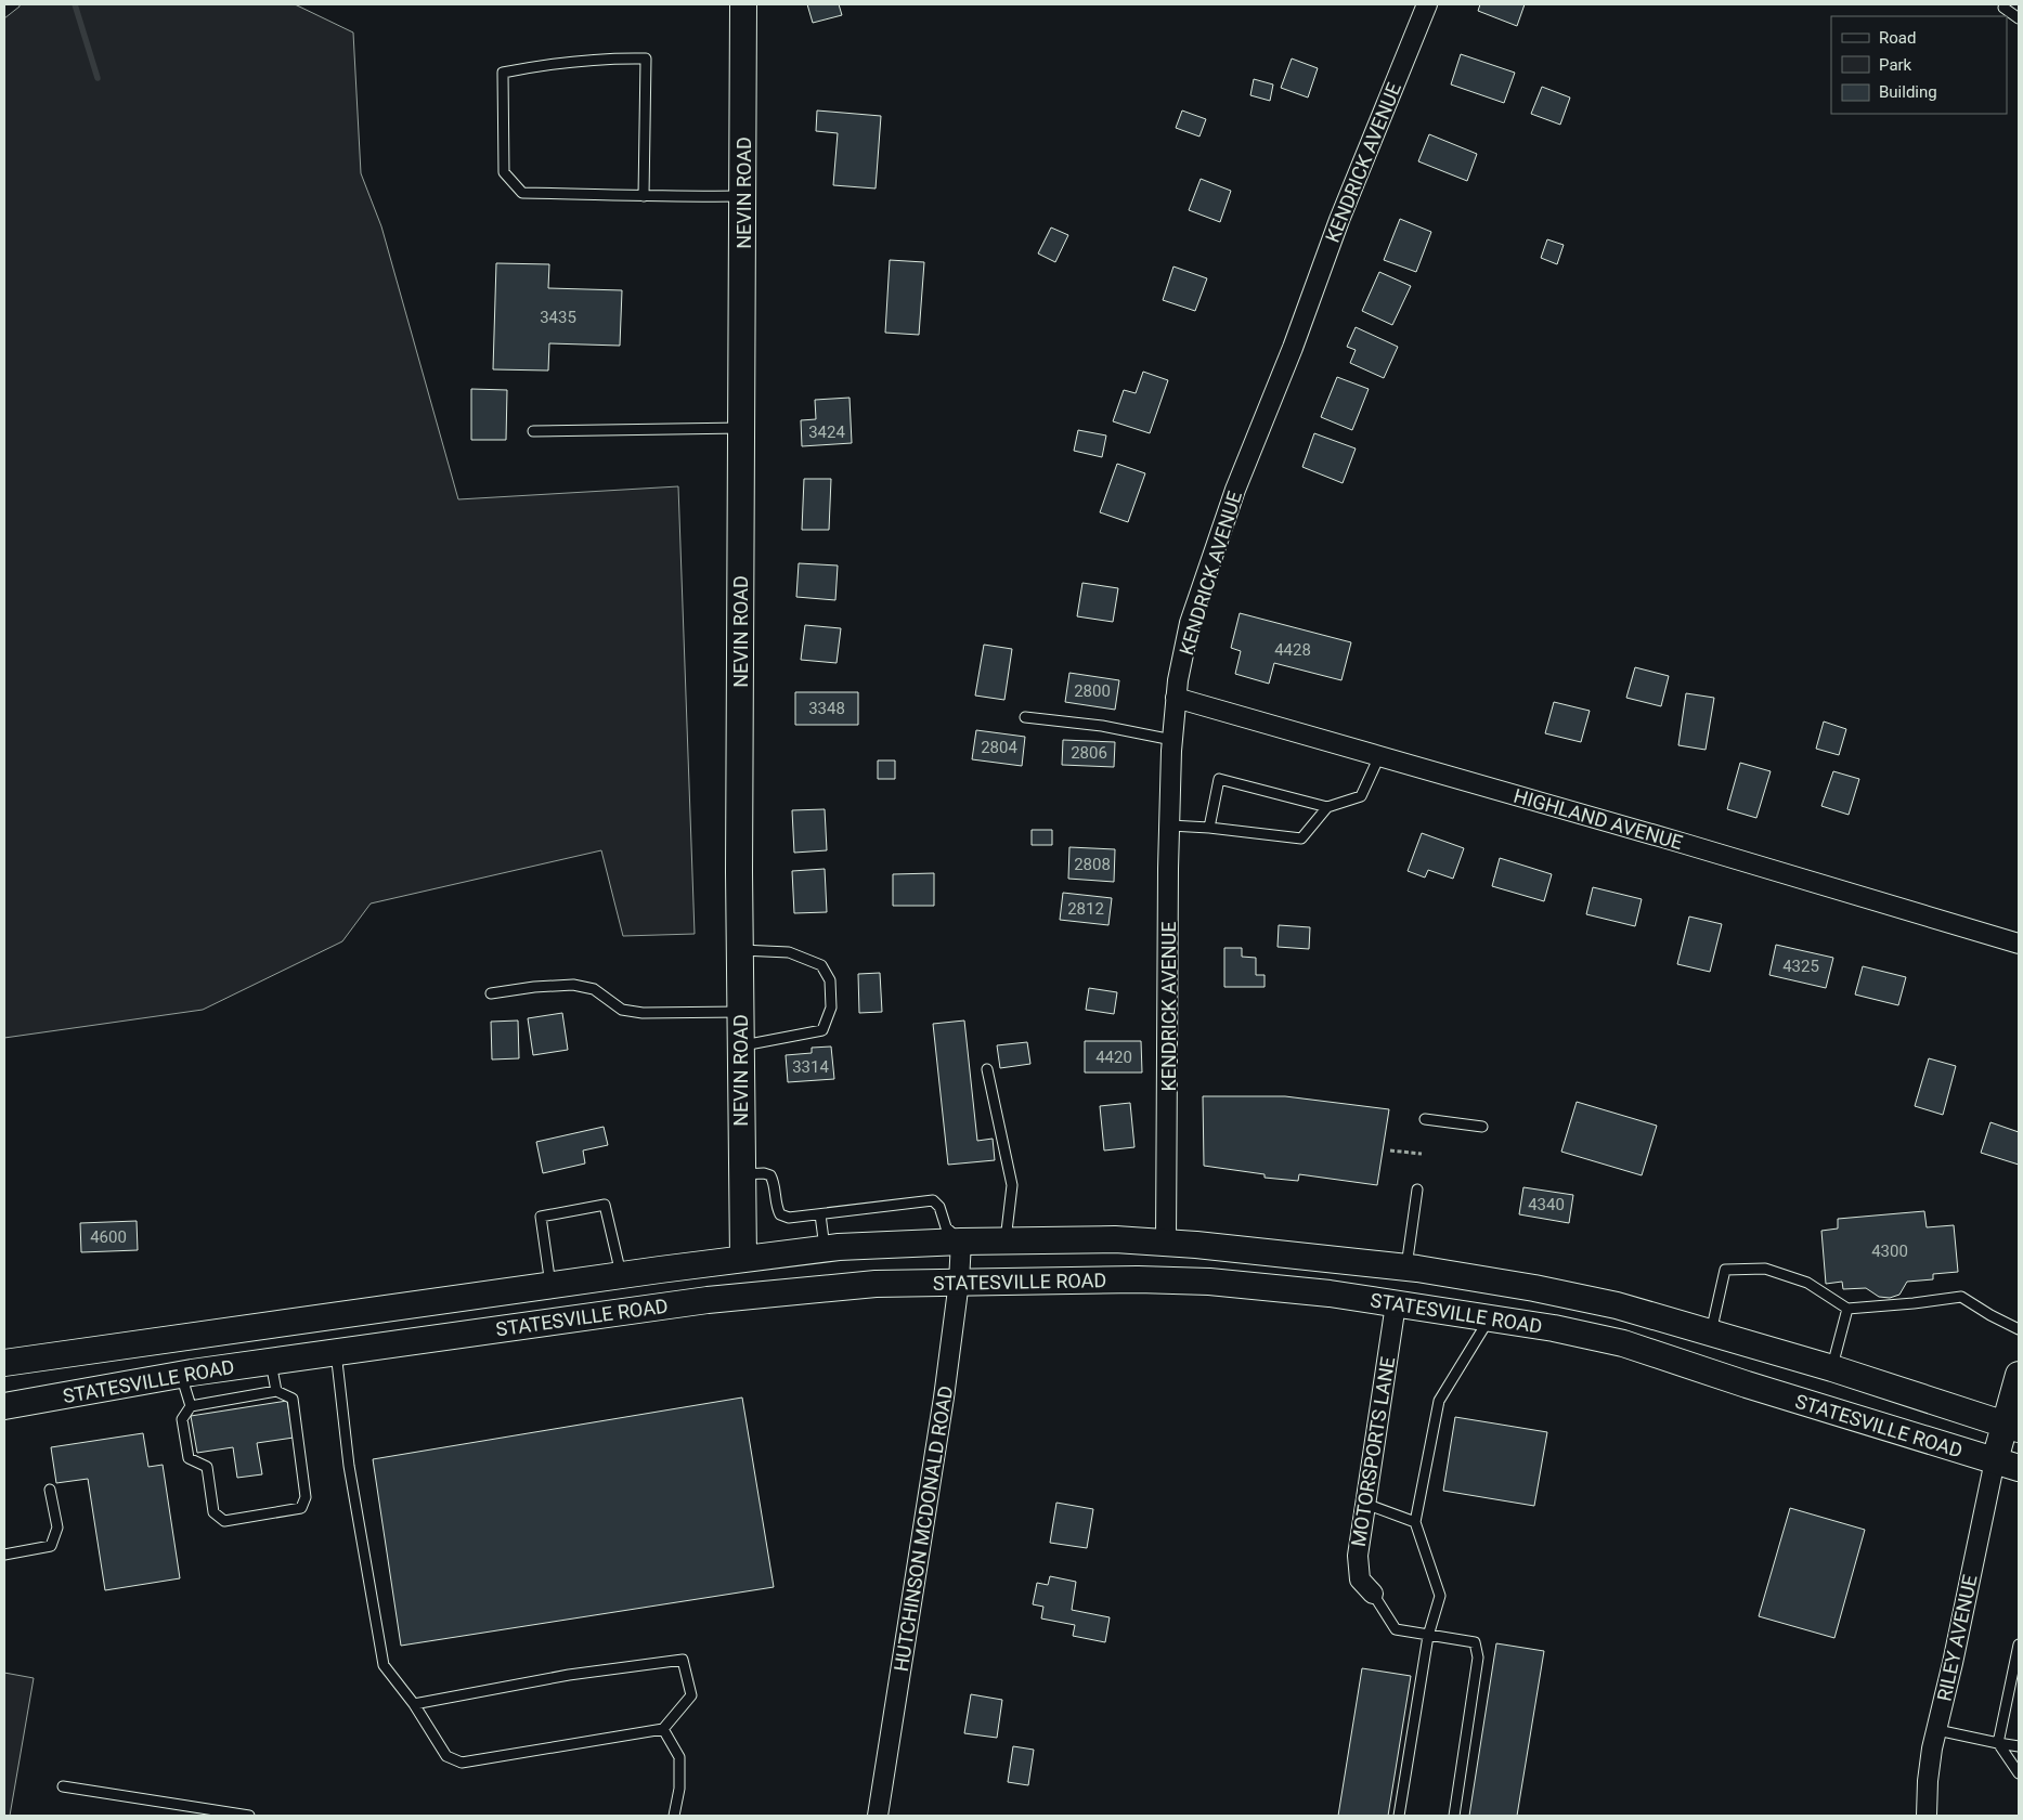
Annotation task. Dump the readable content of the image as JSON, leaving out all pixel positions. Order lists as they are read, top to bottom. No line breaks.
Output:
{"streets":{"main road":["NEVIN ROAD","STATESVILLE ROAD"],"street":["KENDRICK AVENUE","HIGHLAND AVENUE","MOTORSPORTS LANE","HUTCHINSON MCDONALD ROAD","RILEY AVENUE"]},"crossings":[["KENDRICK AVENUE","HIGHLAND AVENUE"],["KENDRICK AVENUE","STATESVILLE ROAD"],["NEVIN ROAD","STATESVILLE ROAD"],["STATESVILLE ROAD","MOTORSPORTS LANE"],["STATESVILLE ROAD","HUTCHINSON MCDONALD ROAD"],["STATESVILLE ROAD","RILEY AVENUE"]],"house_numbers":["3435","3424","4428","2800","3348","2804","2806","2808","2812","4325","4420","3314","4340","4600","4300"],"legend":["Road","Park","Building"]}
